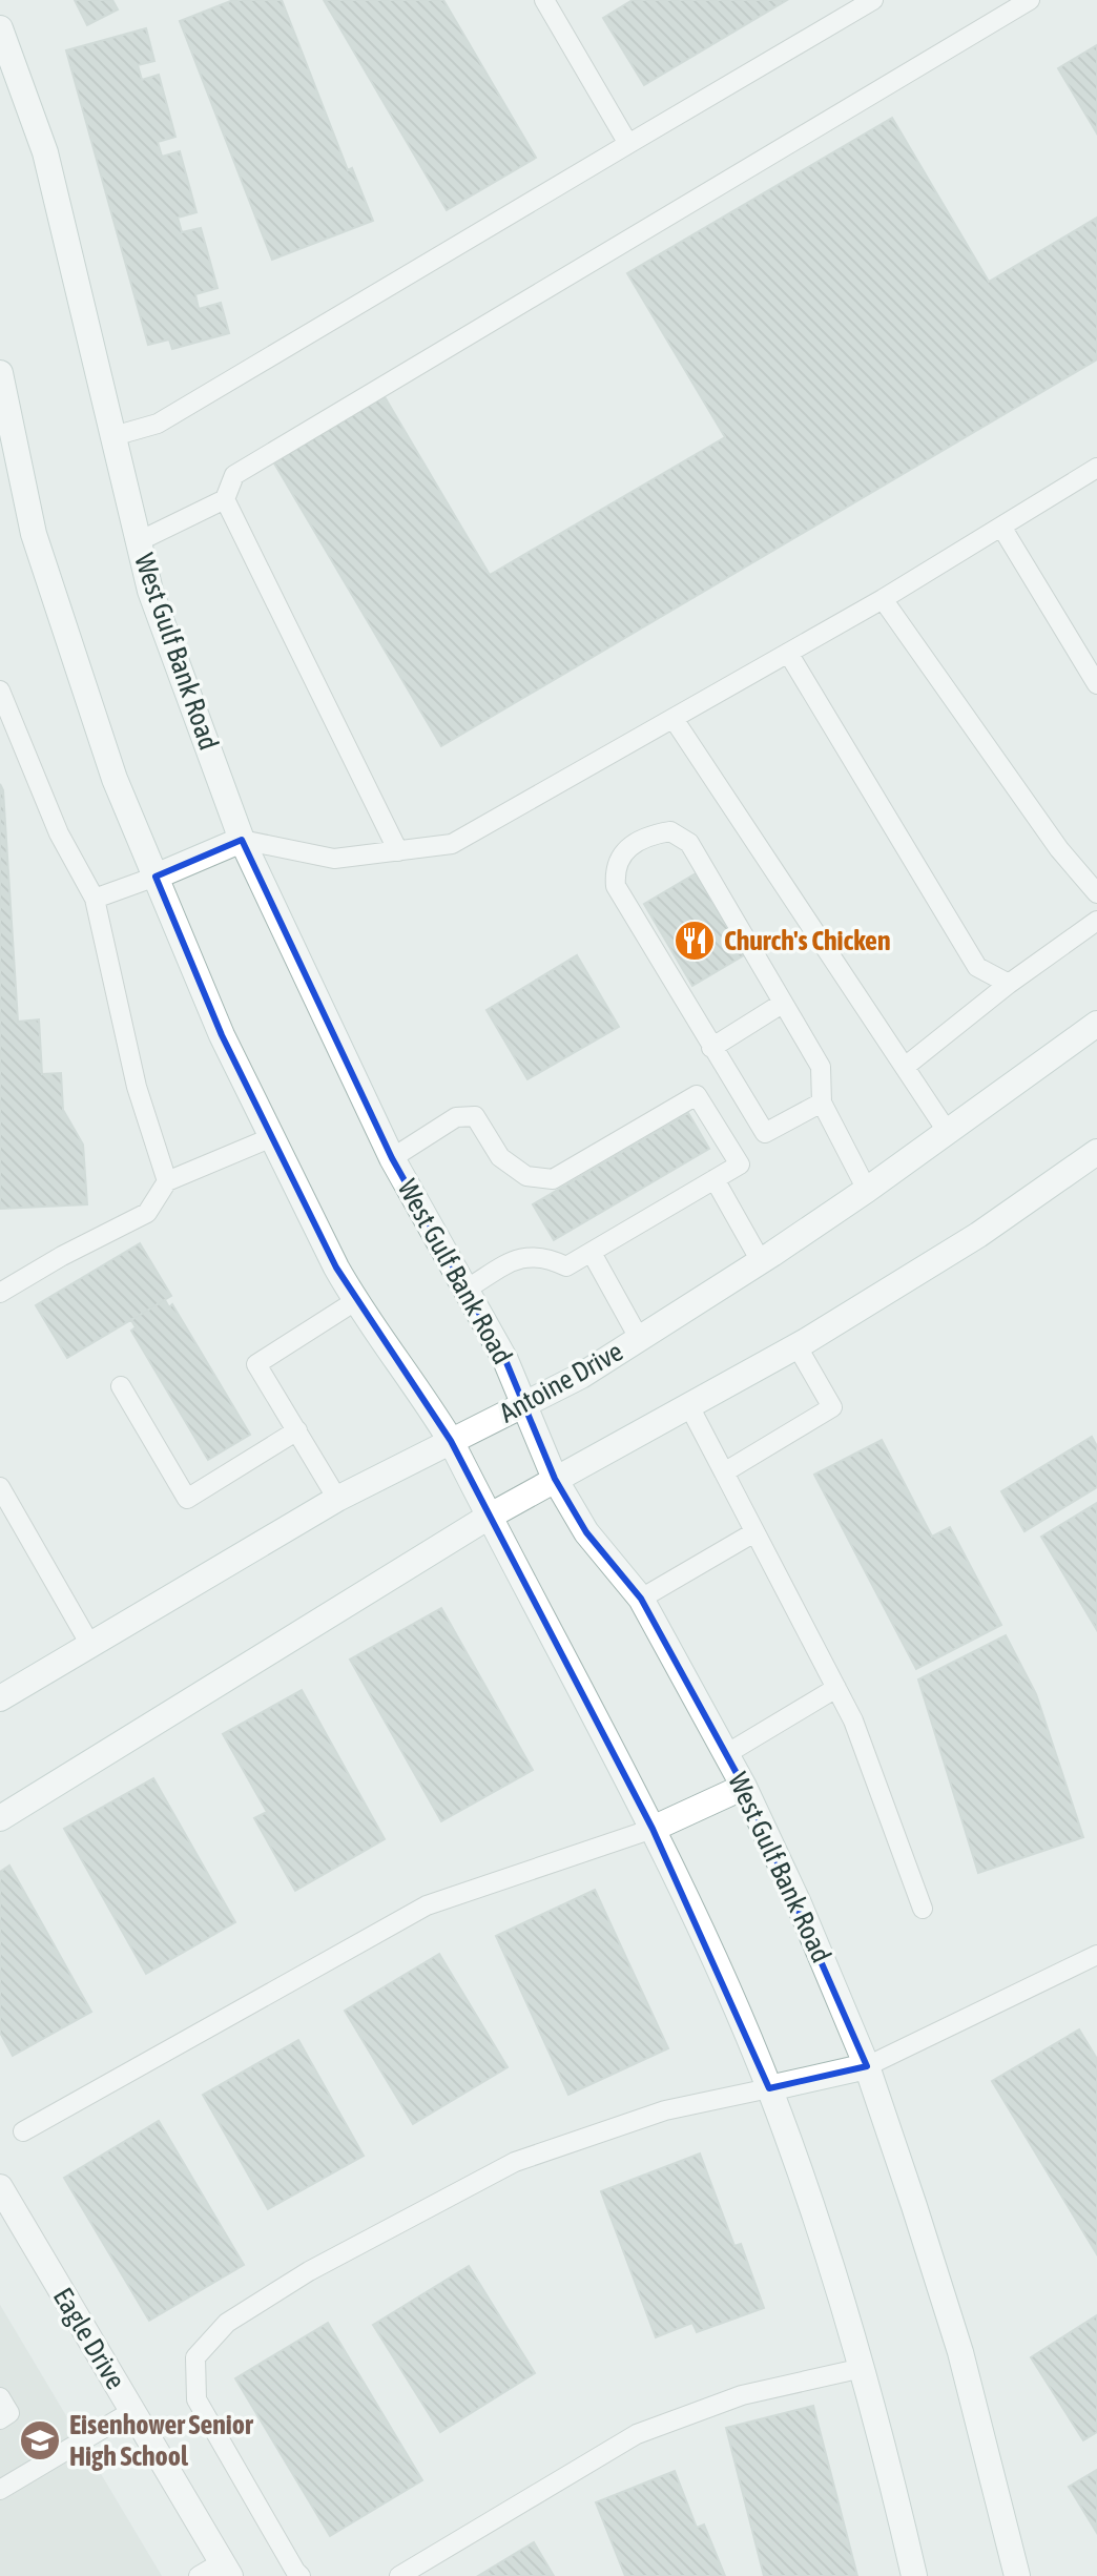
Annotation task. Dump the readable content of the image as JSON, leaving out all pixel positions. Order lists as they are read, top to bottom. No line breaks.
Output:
{"streets":{"main road":["West Gulf Bank Road","Antoine Drive","Eagle Drive"]},"crossings":[["West Gulf Bank Road","Antoine Drive"]],"places":{"restaurant":["Church's Chicken"],"school or university":["Eisenhower Senior High School"]}}
